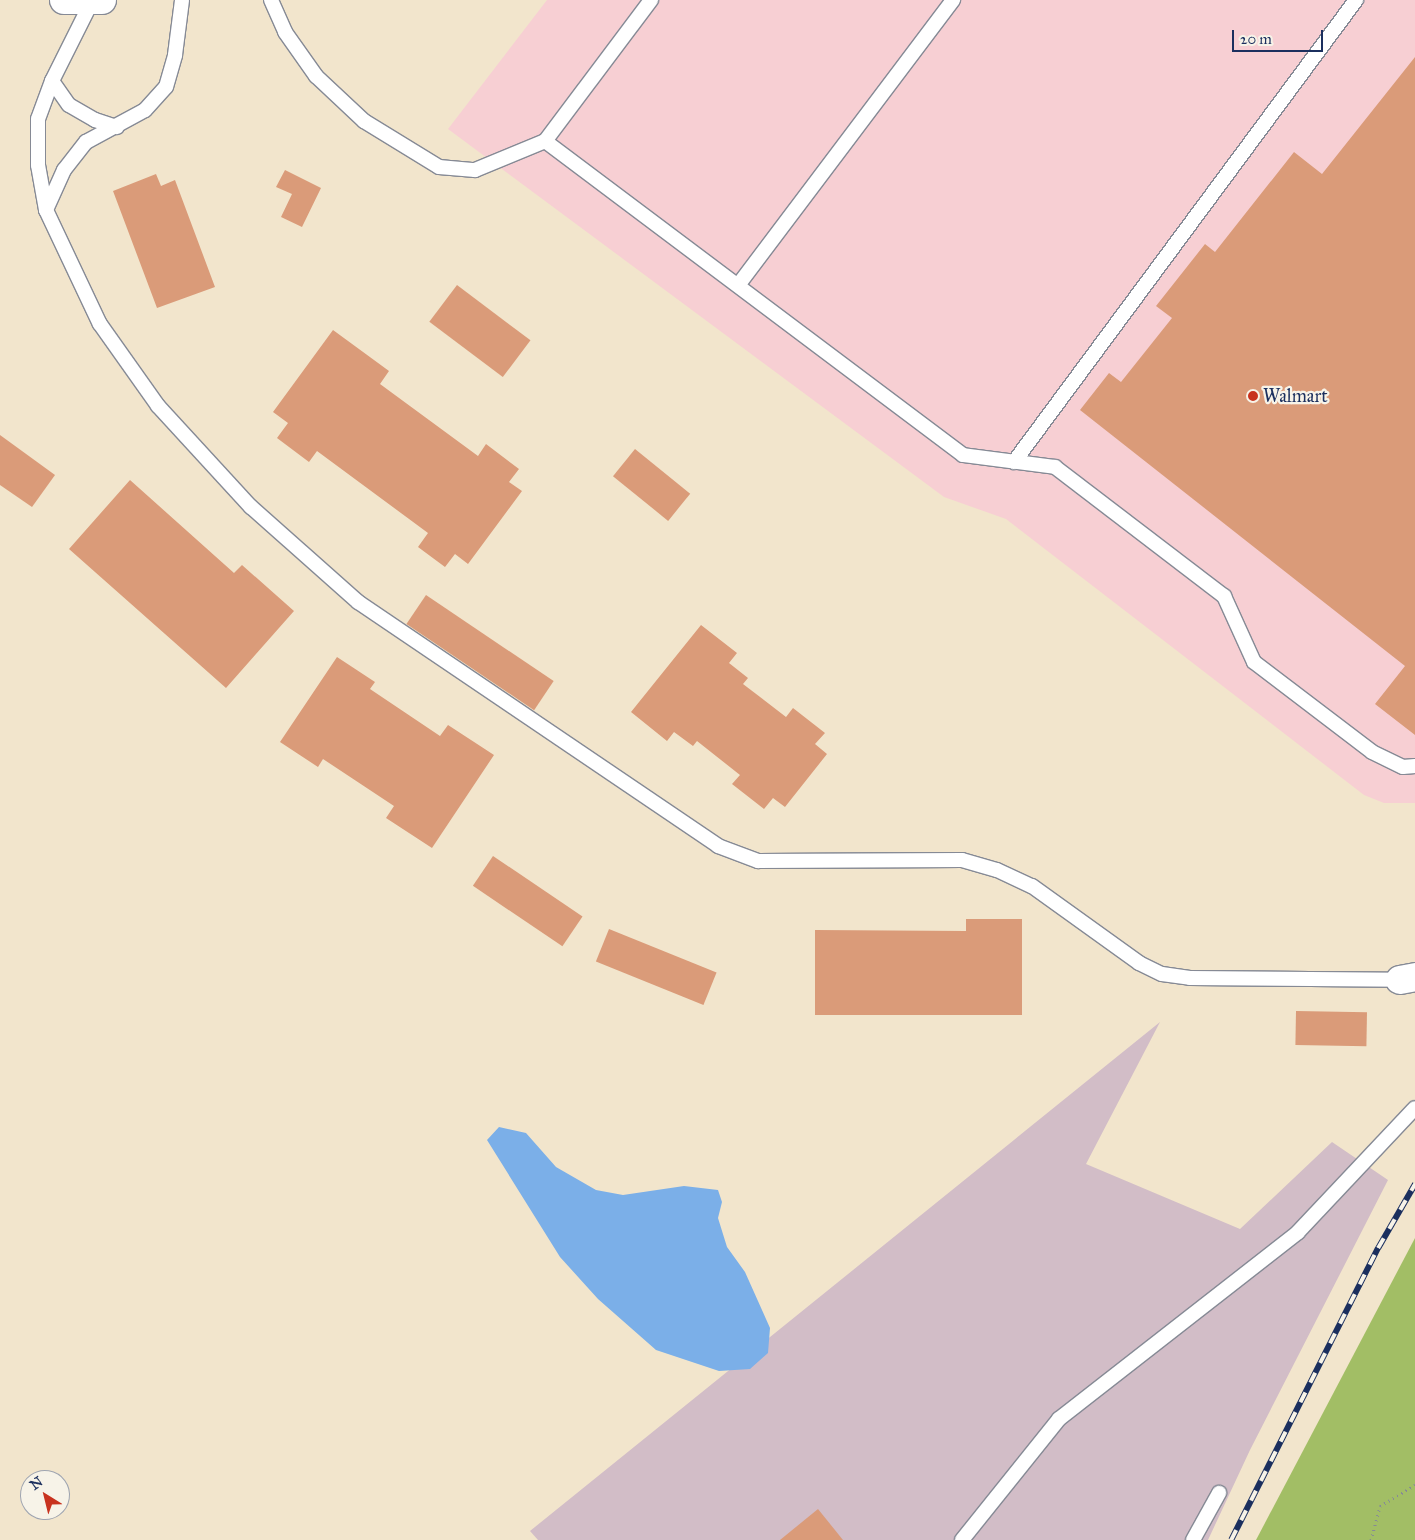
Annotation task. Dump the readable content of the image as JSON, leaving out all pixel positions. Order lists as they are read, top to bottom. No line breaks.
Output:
{"places":["Walmart"],"scale_bar":"20 m","north":"top left"}
